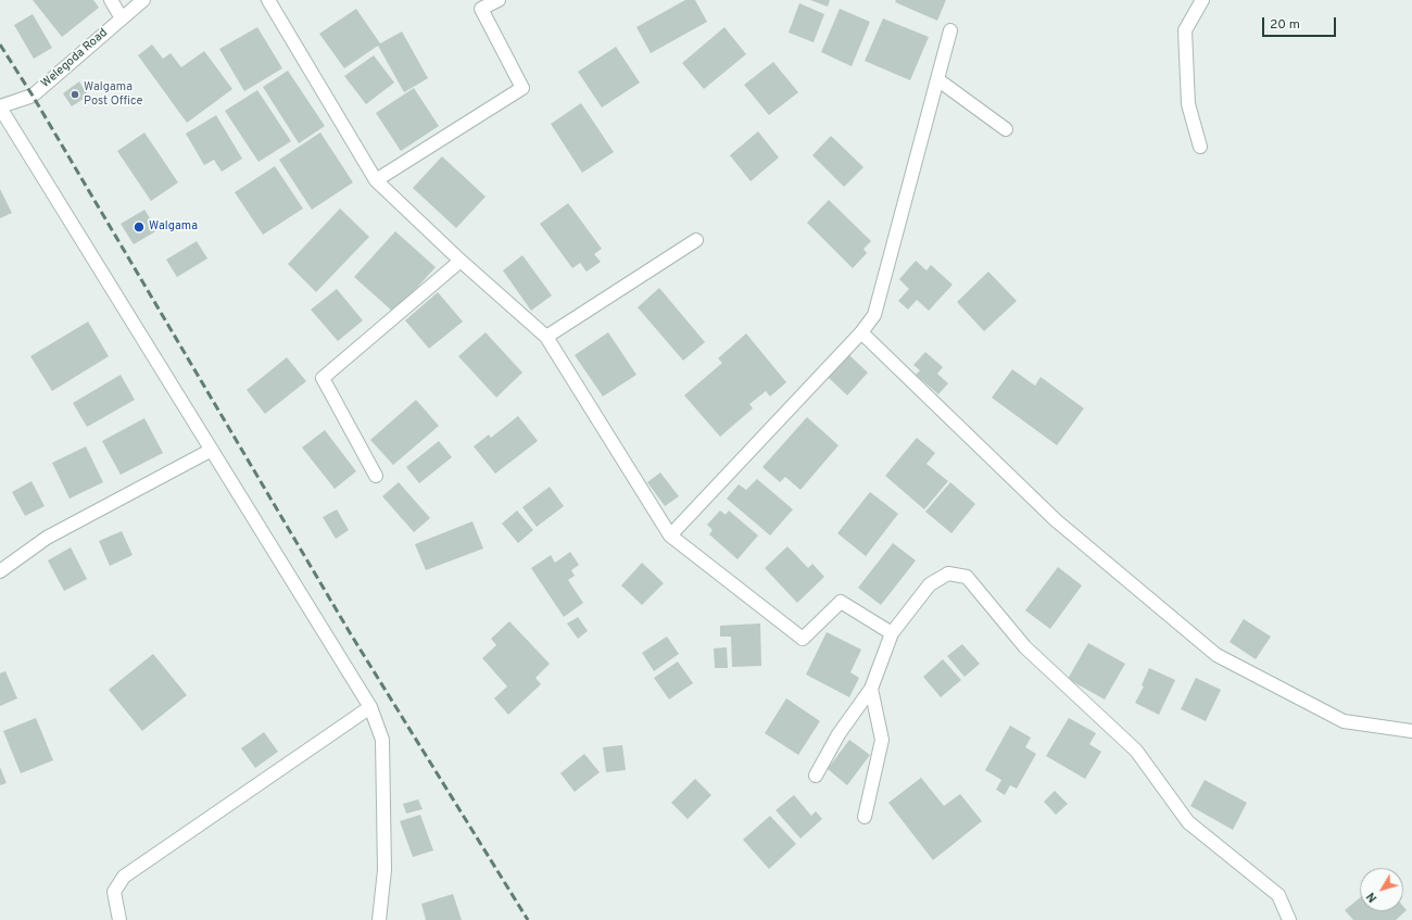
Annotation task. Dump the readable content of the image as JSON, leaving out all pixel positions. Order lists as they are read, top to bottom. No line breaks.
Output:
{"streets":{"street":["Welegoda Road"]},"places":["Walgama Post Office","Walgama"],"scale_bar":"20 m","north":"bottom left"}
